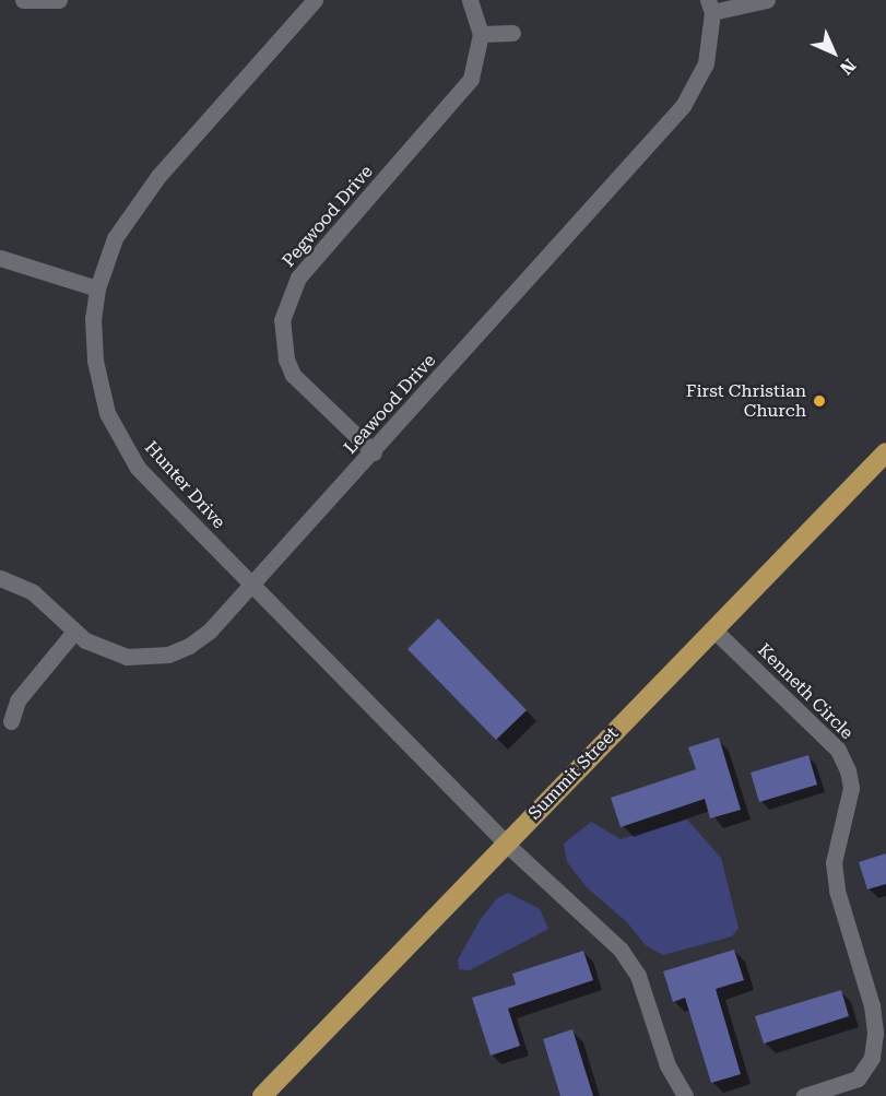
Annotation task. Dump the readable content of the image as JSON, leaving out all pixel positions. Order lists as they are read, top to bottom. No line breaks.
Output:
{"streets":{"main road":["Summit Street"],"street":["Pegwood Drive","Leawood Drive","Hunter Drive","Kenneth Circle"]},"crossings":[["Pegwood Drive","Leawood Drive"],["Leawood Drive","Hunter Drive"],["Hunter Drive","Summit Street"],["Kenneth Circle","Summit Street"]],"places":["First Christian Church"],"north":"bottom right"}
